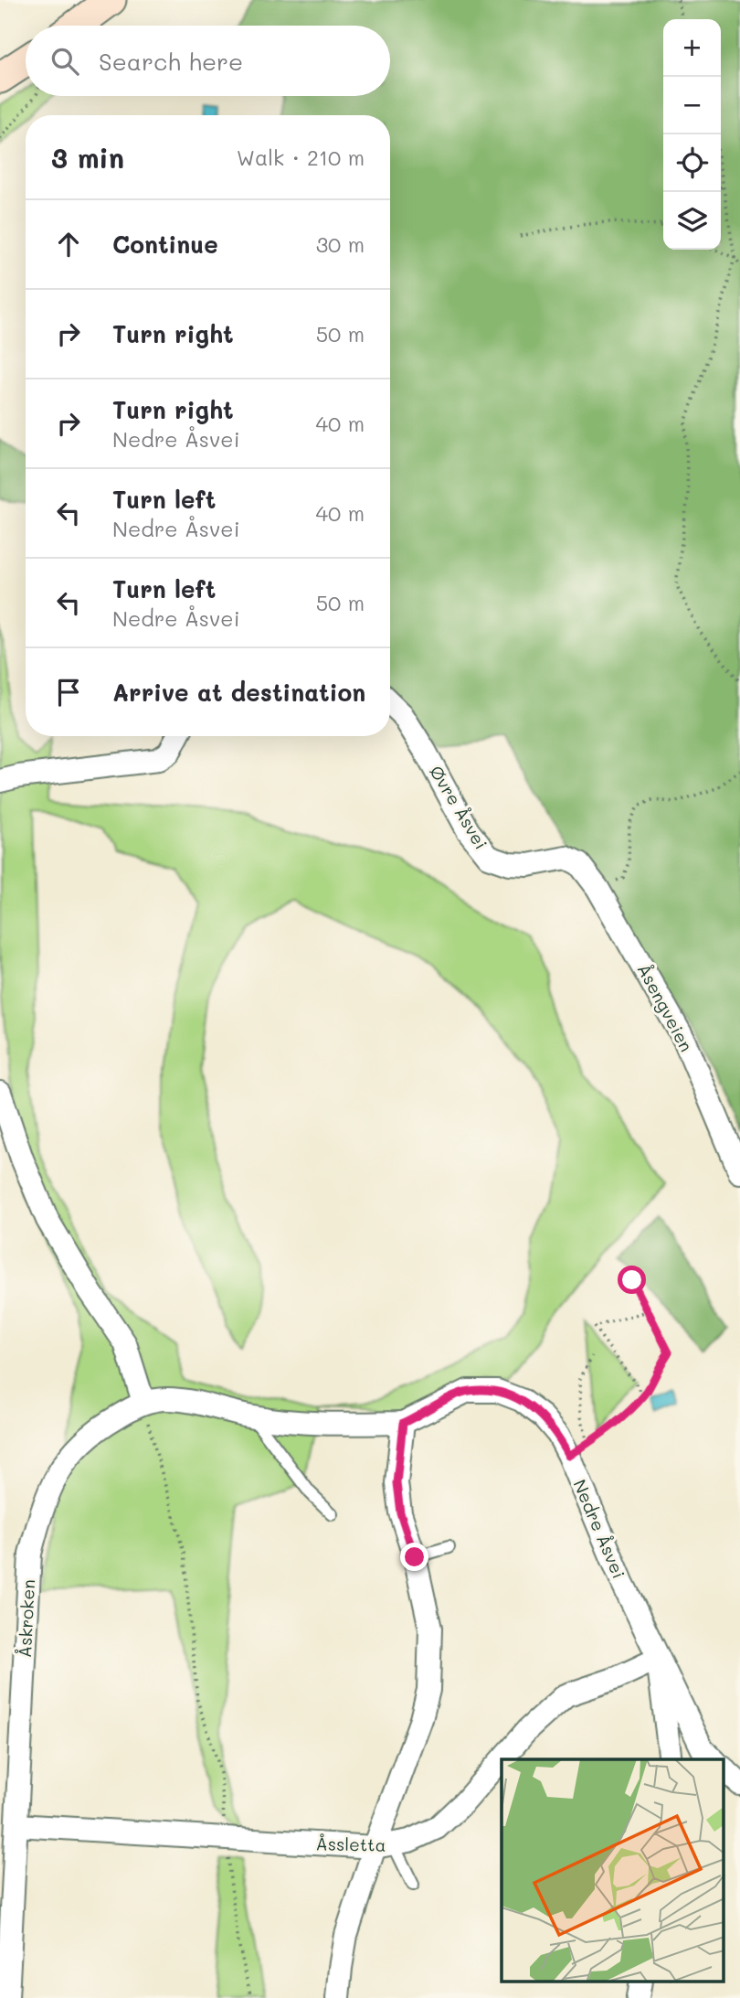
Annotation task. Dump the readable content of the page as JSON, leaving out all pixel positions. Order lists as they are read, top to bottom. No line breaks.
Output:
{"streets":{"street":["Øvre Åsvei","Åsengveien","Nedre Åsvei","Åskroken","Åssletta"]},"crossings":[["Øvre Åsvei","Åsengveien"],["Nedre Åsvei","Åskroken"],["Nedre Åsvei","Åssletta"],["Åskroken","Åssletta"]],"page":{"map_buttons":["+","−"],"search":"Search here","heading":["3 min","Walk · 210 m"],"list":[["Continue","30 m"],["Turn right","50 m"],["Turn right","Nedre Åsvei","40 m"],["Turn left","Nedre Åsvei","40 m"],["Turn left","Nedre Åsvei","50 m"],"Arrive at destination"]}}
